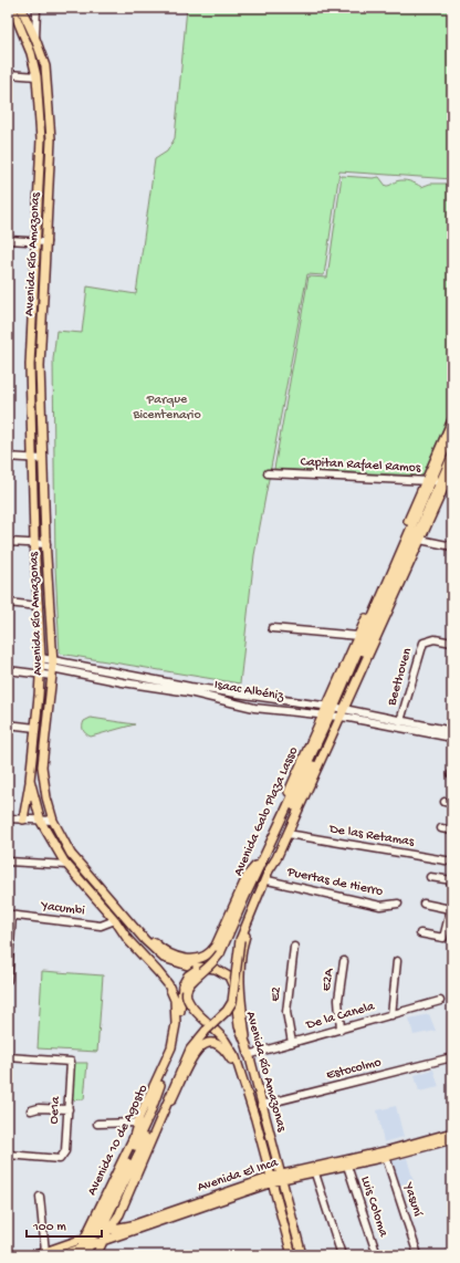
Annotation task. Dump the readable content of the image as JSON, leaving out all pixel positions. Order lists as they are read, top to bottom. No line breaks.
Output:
{"streets":{"main road":["Avenida Río Amazonas","Avenida Galo Plaza Lasso","Avenida 10 de Agosto","Avenida El Inca"],"street":["Capitan Rafael Ramos","Beethoven","Isaac Albéniz","De las Retamas","Puertas de Hierro","Yacumbi","E2A","E2","De la Canela","Estocolmo","Oe1a","Yasuní","Luis Coloma"]},"crossings":[["Avenida Río Amazonas","Isaac Albéniz"],["Avenida Río Amazonas","Yacumbi"],["Avenida Río Amazonas","De la Canela"],["Avenida Río Amazonas","Estocolmo"],["Avenida Río Amazonas","Avenida 10 de Agosto"],["Avenida Río Amazonas","Avenida El Inca"],["Capitan Rafael Ramos","Avenida Galo Plaza Lasso"],["Beethoven","Isaac Albéniz"],["Isaac Albéniz","Avenida Galo Plaza Lasso"],["Avenida Galo Plaza Lasso","De las Retamas"],["Avenida Galo Plaza Lasso","Avenida 10 de Agosto"],["E2A","De la Canela"],["E2","De la Canela"],["Avenida 10 de Agosto","Avenida El Inca"],["Avenida El Inca","Yasuní"],["Avenida El Inca","Luis Coloma"]],"parks":["Parque Bicentenario"],"scale_bar":"100 m"}
